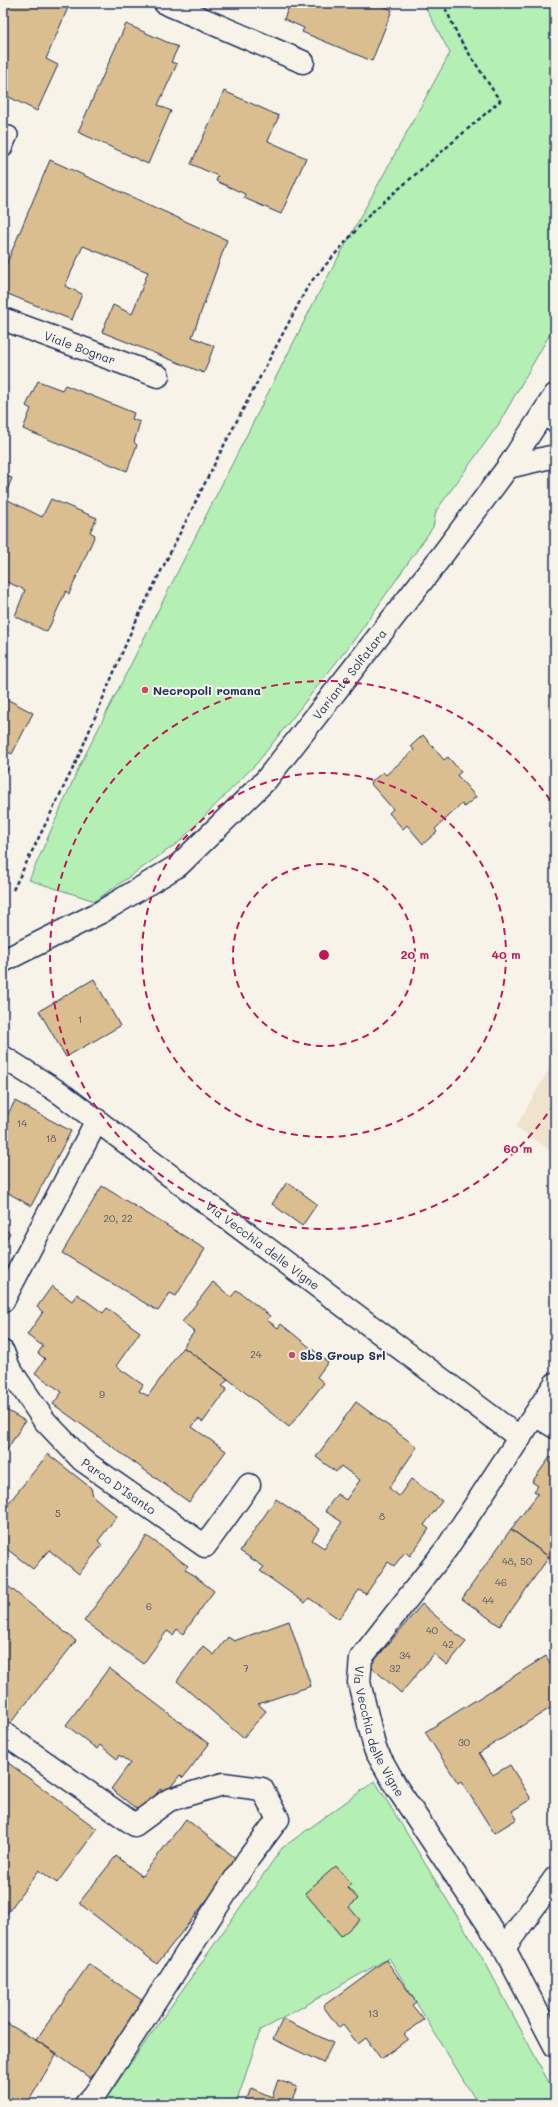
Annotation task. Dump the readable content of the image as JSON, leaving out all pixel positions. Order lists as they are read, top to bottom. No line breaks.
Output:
{"streets":{"street":["Viale Bognar","Variante Solfatara","Via Vecchia delle Vigne","Parco D'Isanto"]},"places":["Necropoli romana","SbS Group Srl"],"house_numbers":["1","14","18","20, 22","24","9","5","8","48, 50","46","44","6","40","42","34","7","32","30","13"],"rings":["20 m","40 m","60 m"]}
